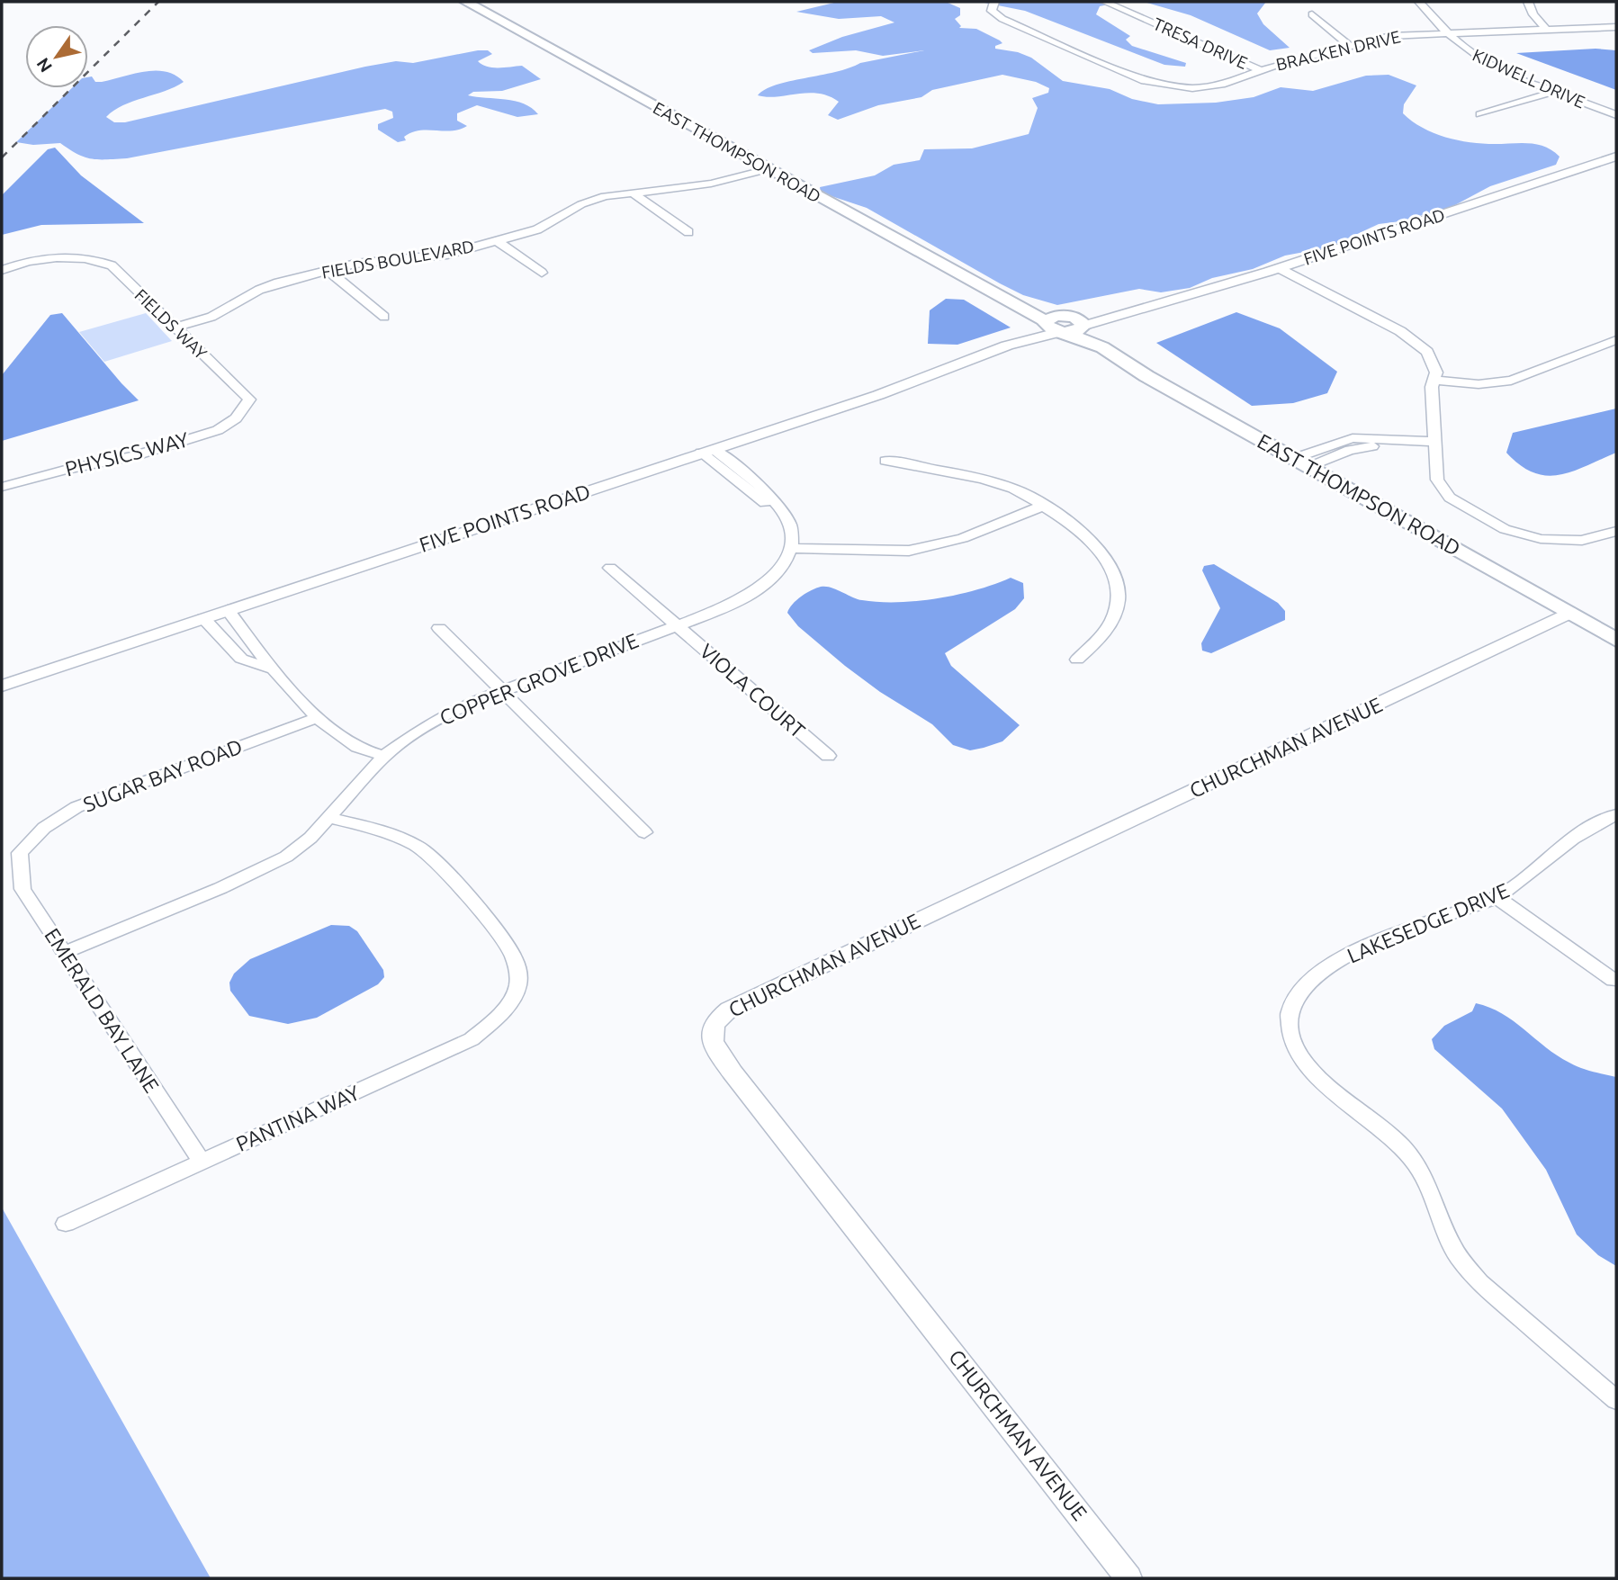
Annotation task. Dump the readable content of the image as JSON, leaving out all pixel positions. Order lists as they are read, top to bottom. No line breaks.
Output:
{"streets":{"main road":["EAST THOMPSON ROAD"],"street":["TRESA DRIVE","BRACKEN DRIVE","KIDWELL DRIVE","FIVE POINTS ROAD","FIELDS BOULEVARD","FIELDS WAY","PHYSICS WAY","COPPER GROVE DRIVE","VIOLA COURT","CHURCHMAN AVENUE","SUGAR BAY ROAD","LAKESEDGE DRIVE","EMERALD BAY LANE","PANTINA WAY"]},"crossings":[["TRESA DRIVE","BRACKEN DRIVE"],["BRACKEN DRIVE","KIDWELL DRIVE"],["EAST THOMPSON ROAD","FIVE POINTS ROAD"],["EAST THOMPSON ROAD","FIELDS BOULEVARD"],["EAST THOMPSON ROAD","CHURCHMAN AVENUE"],["FIELDS BOULEVARD","FIELDS WAY"],["FIELDS WAY","PHYSICS WAY"],["COPPER GROVE DRIVE","VIOLA COURT"],["COPPER GROVE DRIVE","EMERALD BAY LANE"],["COPPER GROVE DRIVE","PANTINA WAY"],["SUGAR BAY ROAD","EMERALD BAY LANE"],["EMERALD BAY LANE","PANTINA WAY"]],"north":"bottom left"}
